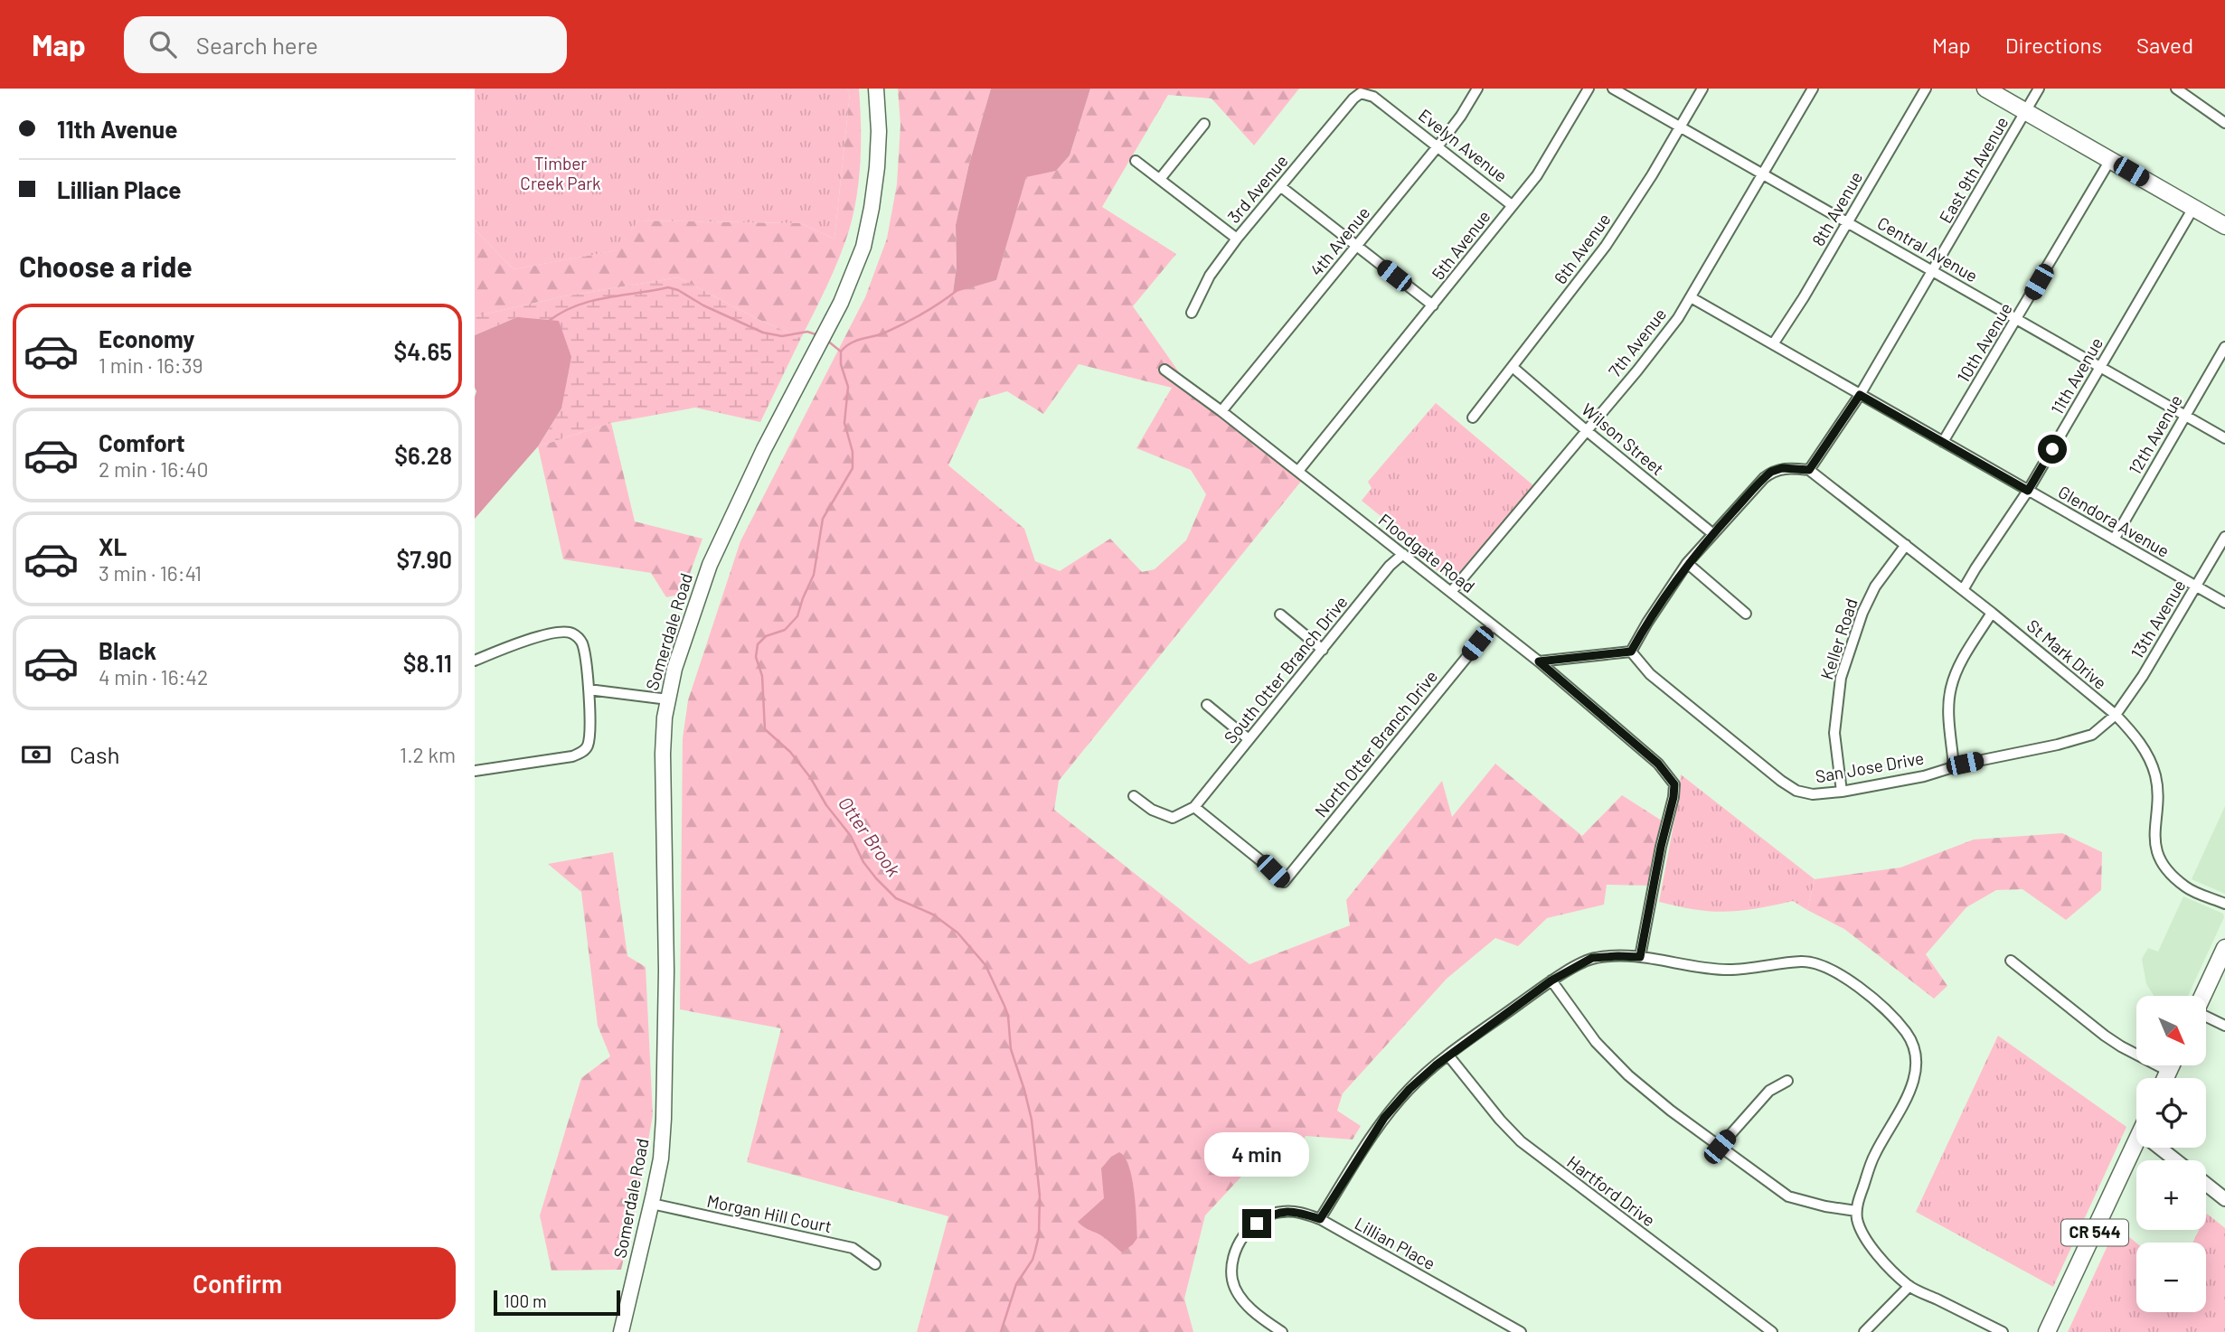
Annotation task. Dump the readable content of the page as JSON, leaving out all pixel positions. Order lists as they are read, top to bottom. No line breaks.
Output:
{"streets":{"main road":["Somerdale Road","CR 544"],"street":["Evelyn Avenue","East 9th Avenue","3rd Avenue","8th Avenue","4th Avenue","5th Avenue","6th Avenue","Central Avenue","7th Avenue","10th Avenue","11th Avenue","12th Avenue","Wilson Street","Glendora Avenue","Floodgate Road","13th Avenue","Keller Road","St Mark Drive","South Otter Branch Drive","North Otter Branch Drive","San Jose Drive","Hartford Drive","Morgan Hill Court","Lillian Place"]},"crossings":[["Evelyn Avenue","3rd Avenue"],["Evelyn Avenue","4th Avenue"],["Evelyn Avenue","5th Avenue"],["East 9th Avenue","Central Avenue"],["East 9th Avenue","Glendora Avenue"],["East 9th Avenue","St Mark Drive"],["8th Avenue","Central Avenue"],["8th Avenue","Glendora Avenue"],["4th Avenue","Floodgate Road"],["5th Avenue","Floodgate Road"],["6th Avenue","Central Avenue"],["6th Avenue","Wilson Street"],["Central Avenue","7th Avenue"],["Central Avenue","10th Avenue"],["Central Avenue","11th Avenue"],["Central Avenue","12th Avenue"],["7th Avenue","Wilson Street"],["7th Avenue","Glendora Avenue"],["7th Avenue","Floodgate Road"],["10th Avenue","Glendora Avenue"],["11th Avenue","Glendora Avenue"],["11th Avenue","St Mark Drive"],["12th Avenue","Glendora Avenue"],["Glendora Avenue","13th Avenue"],["Floodgate Road","South Otter Branch Drive"],["Floodgate Road","North Otter Branch Drive"],["13th Avenue","St Mark Drive"],["13th Avenue","San Jose Drive"],["Somerdale Road","Morgan Hill Court"],["Keller Road","St Mark Drive"],["Keller Road","San Jose Drive"],["St Mark Drive","San Jose Drive"],["South Otter Branch Drive","North Otter Branch Drive"]],"water":["Otter Brook"],"parks":["Timber Creek Park"],"scale_bar":"100 m","north":"bottom right","page":{"header":"Map","search":"Search here","nav":["Map","Directions","Saved"],"banner":["11th Avenue","Lillian Place"],"heading":"Choose a ride","list":[{"name":"Economy","note":"1 min · 16:39","value":"$4.65"},{"name":"Comfort","note":"2 min · 16:40","value":"$6.28"},{"name":"XL","note":"3 min · 16:41","value":"$7.90"},{"name":"Black","note":"4 min · 16:42","value":"$8.11"}],"pay":["Cash","1.2 km"],"map_buttons":["+","−"],"bubble":"4 min","buttons":"Confirm","scale":"100 m"}}
